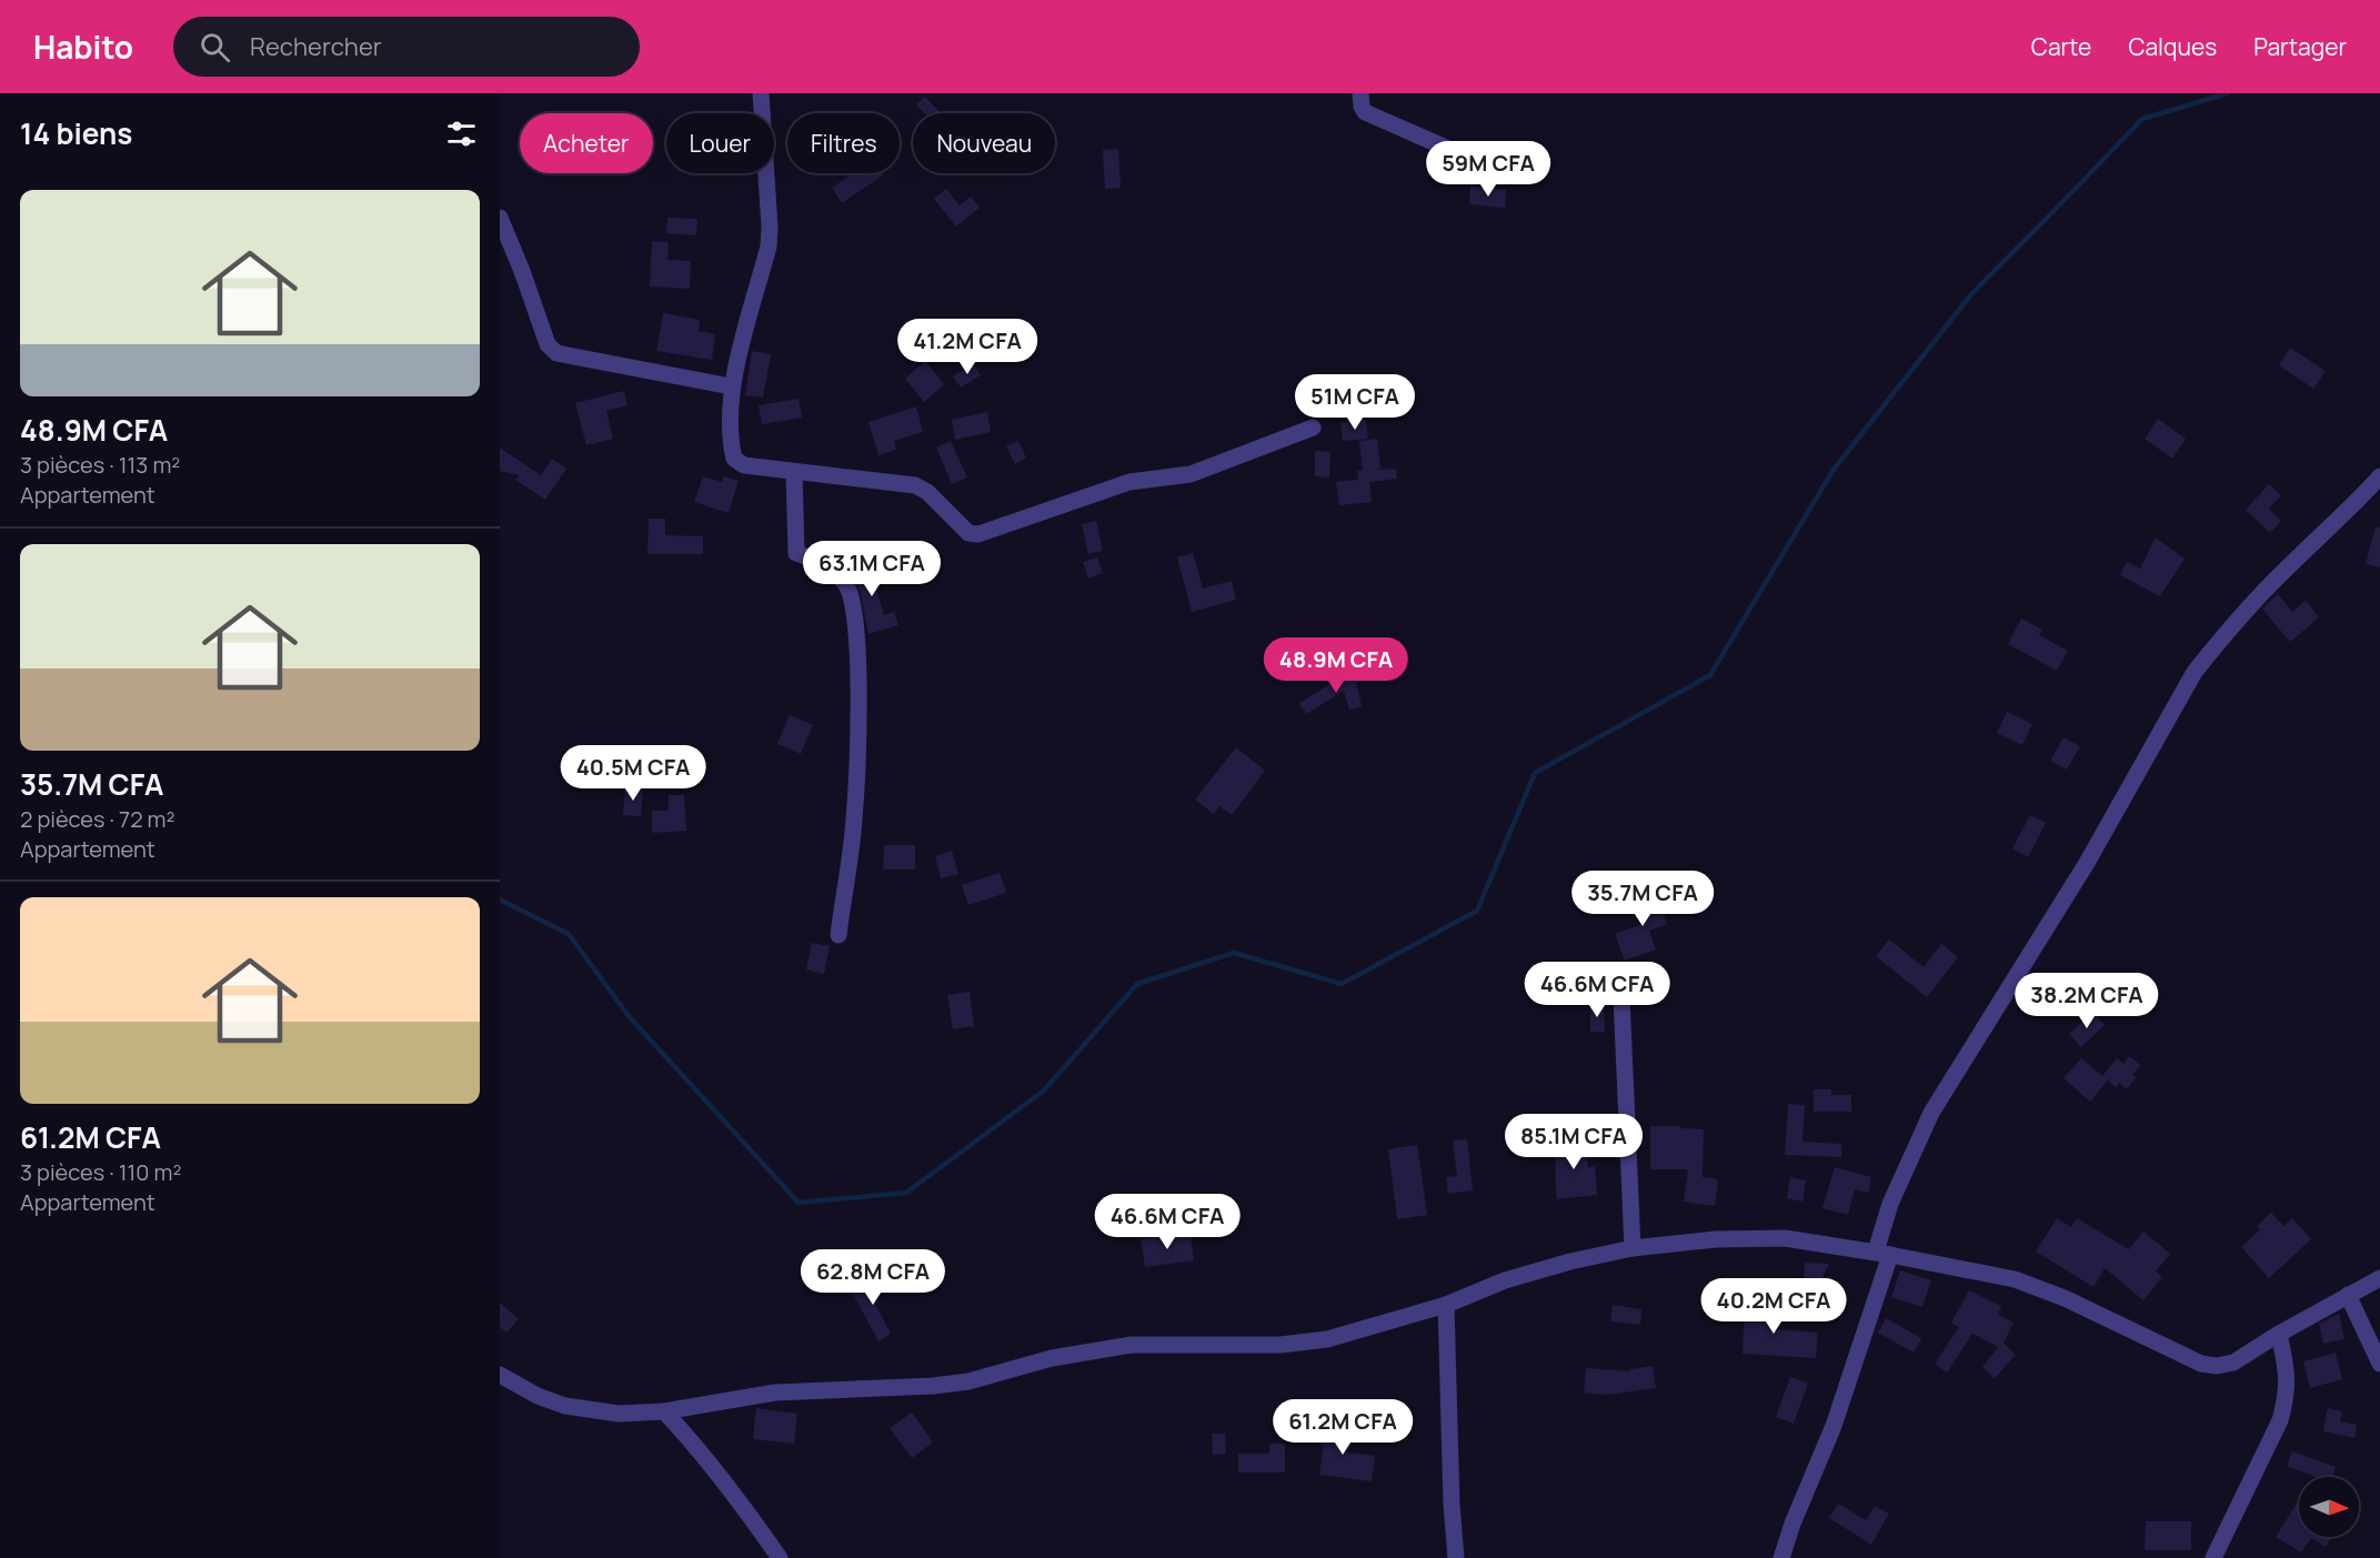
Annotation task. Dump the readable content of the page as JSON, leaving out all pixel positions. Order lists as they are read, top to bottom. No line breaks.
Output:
{"north":"right","page":{"header":"Habito","search":"Rechercher","nav":["Carte","Calques","Partager"],"heading":"14 biens","chip":["Acheter","Louer","Filtres","Nouveau"],"price":["59M CFA","41.2M CFA","51M CFA","63.1M CFA","48.9M CFA","40.5M CFA","35.7M CFA","46.6M CFA","38.2M CFA","85.1M CFA","46.6M CFA","62.8M CFA","40.2M CFA","61.2M CFA"],"list":[{"name":"48.9M CFA","note":"3 pièces · 113 m² · Appartement"},{"name":"35.7M CFA","note":"2 pièces · 72 m² · Appartement"},{"name":"61.2M CFA","note":"3 pièces · 110 m² · Appartement"}]}}
